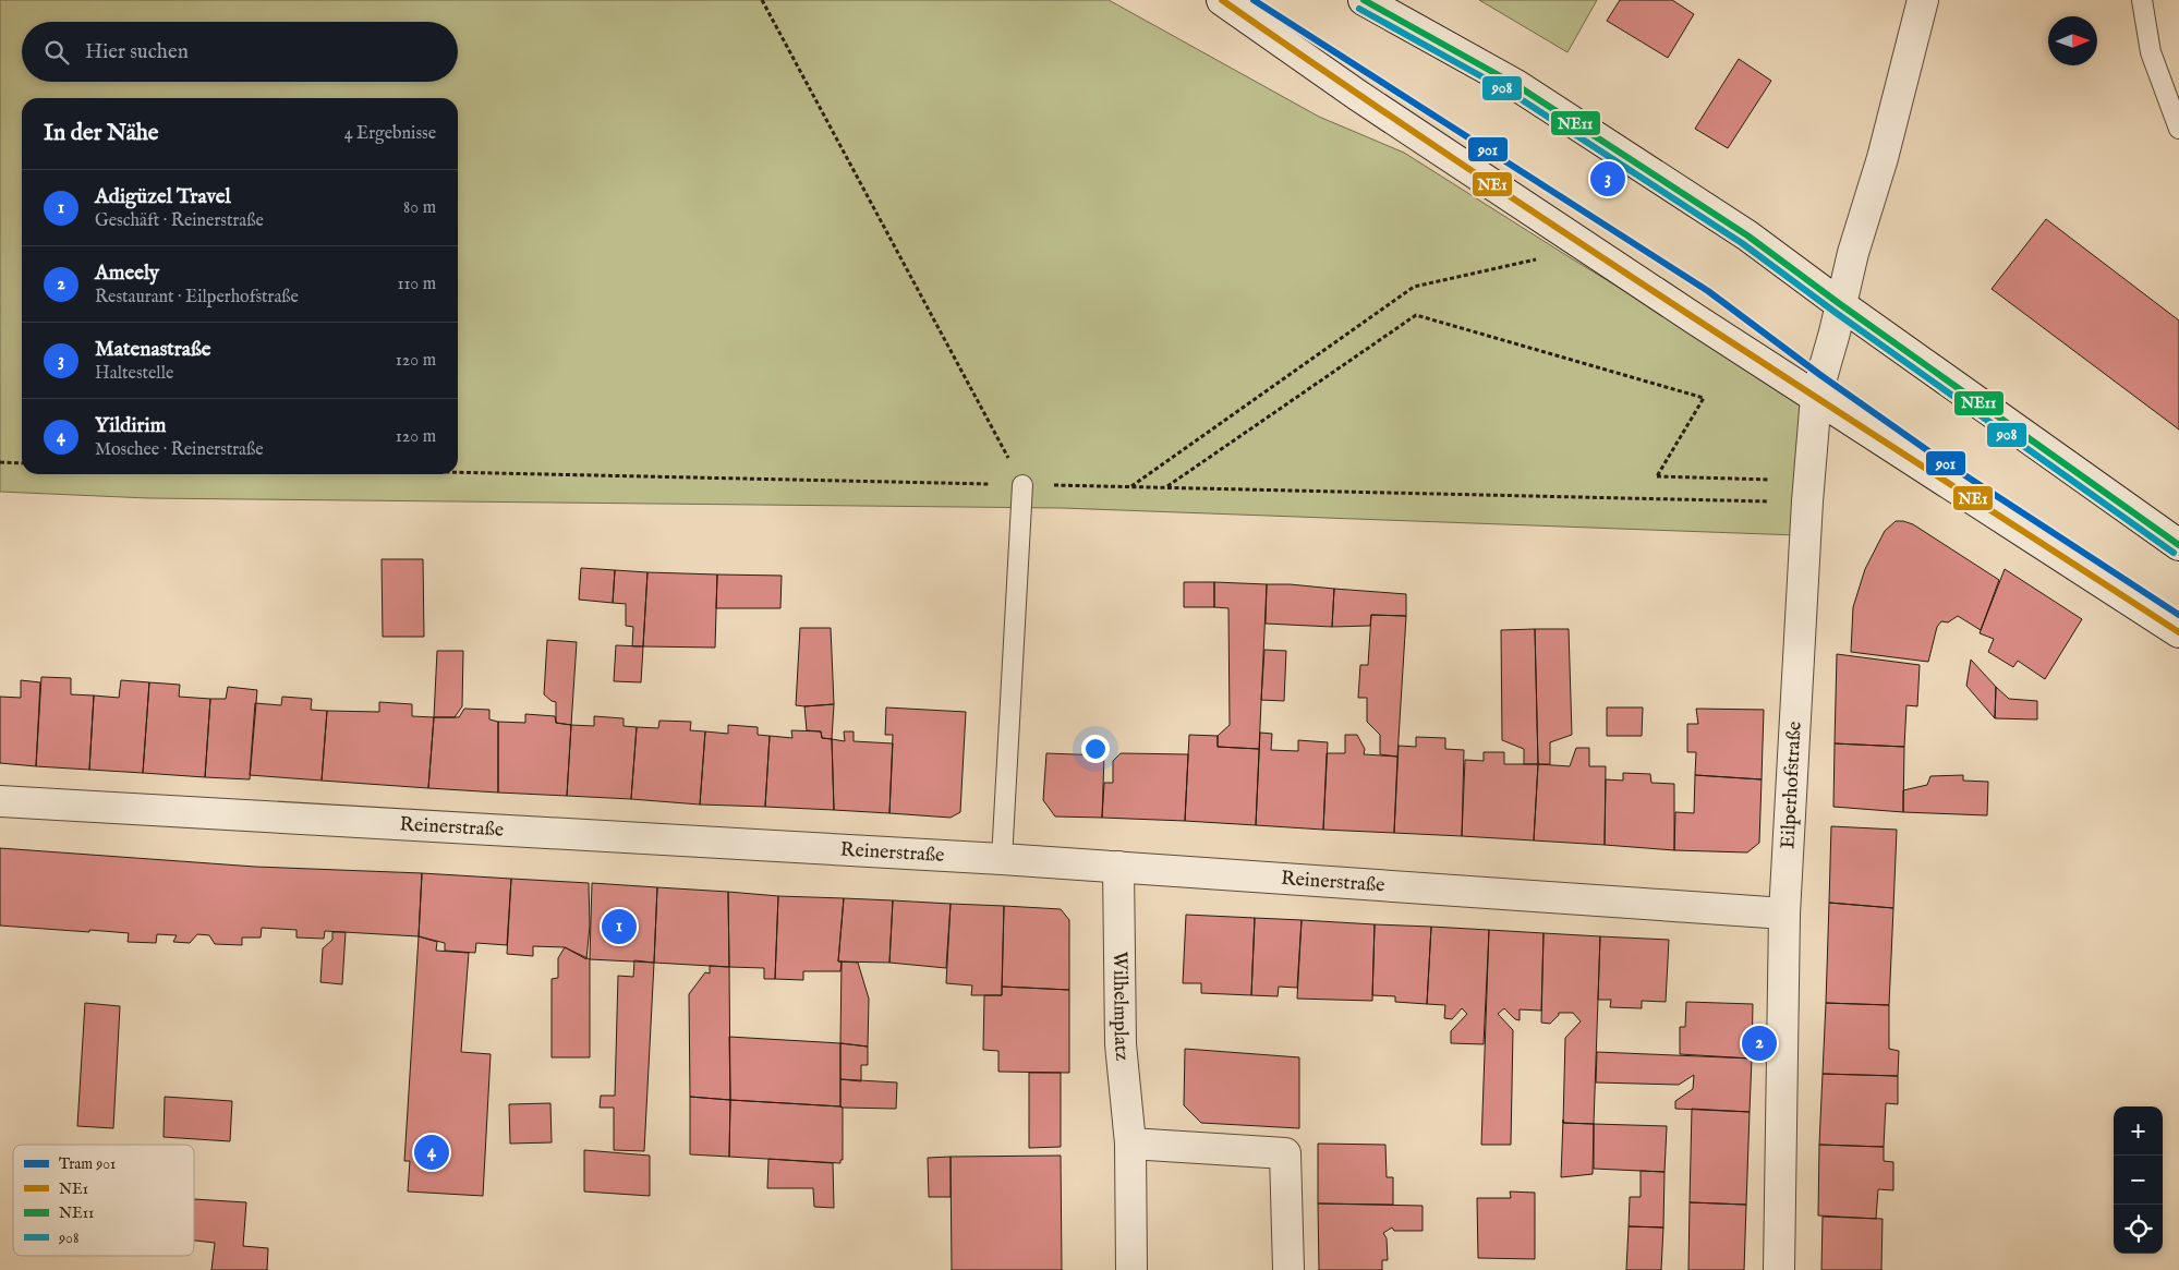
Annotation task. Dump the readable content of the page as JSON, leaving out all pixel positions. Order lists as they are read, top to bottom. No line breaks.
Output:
{"streets":{"street":["Eilperhofstraße","Reinerstraße","Wilhelmplatz"]},"crossings":[["Eilperhofstraße","Reinerstraße"],["Reinerstraße","Wilhelmplatz"]],"lines":["tram line 901","transit line NE1","transit line NE11","transit line 908"],"legend":["Tram 901","NE1","NE11","908"],"north":"right","page":{"search":"Hier suchen","heading":["In der Nähe","4 Ergebnisse"],"pins":["3","1","2","4"],"list":[{"mark":"1","name":"Adigüzel Travel","note":"Geschäft · Reinerstraße","value":"80 m"},{"mark":"2","name":"Ameely","note":"Restaurant · Eilperhofstraße","value":"110 m"},{"mark":"3","name":"Matenastraße","note":"Haltestelle","value":"120 m"},{"mark":"4","name":"Yildirim","note":"Moschee · Reinerstraße","value":"120 m"}],"map_buttons":["+","−"]}}
